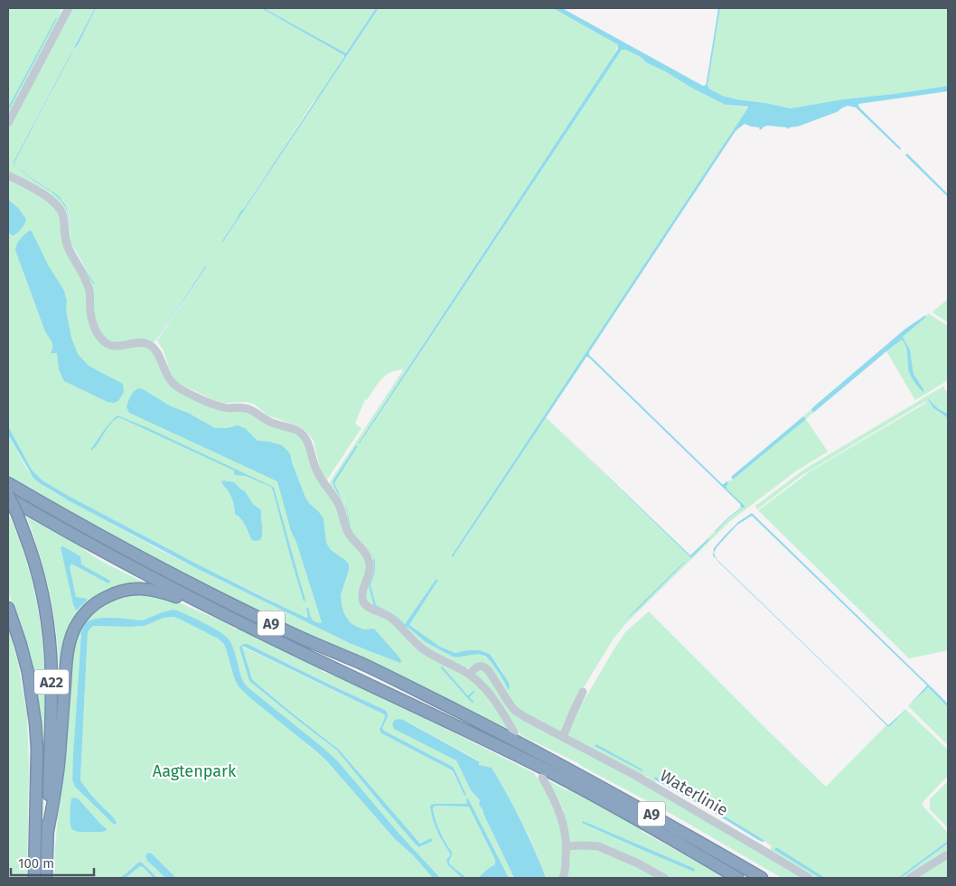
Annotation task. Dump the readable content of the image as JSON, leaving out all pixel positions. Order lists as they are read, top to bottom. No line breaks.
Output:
{"streets":{"highway":["A9","A22"],"street":["Waterlinie"]},"crossings":[["A9","A22"]],"parks":["Aagtenpark"],"scale_bar":"100 m"}
